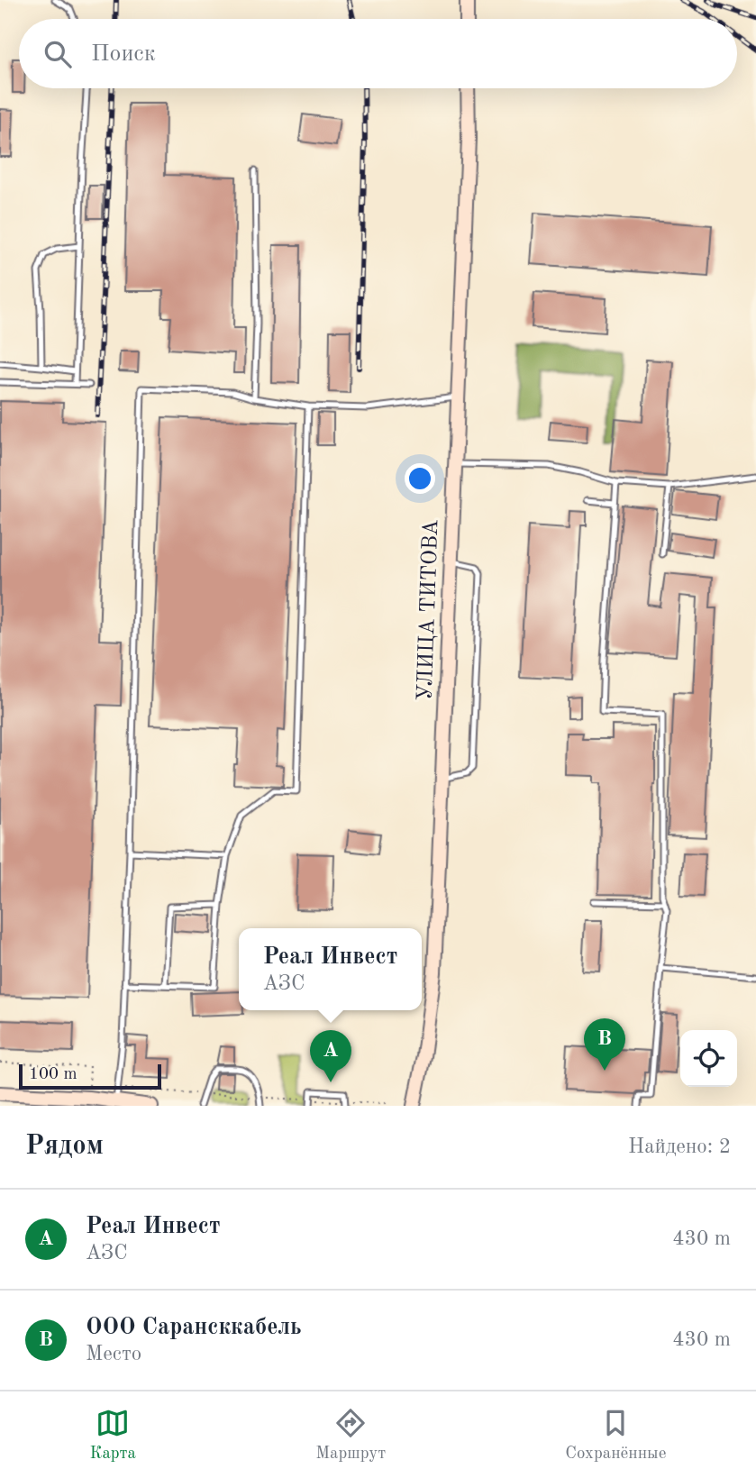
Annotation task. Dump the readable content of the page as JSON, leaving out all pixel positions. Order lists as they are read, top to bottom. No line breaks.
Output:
{"streets":{"main road":["УЛИЦА ТИТОВА"]},"scale_bar":"100 m","page":{"search":"Поиск","popup":["Реал Инвест","АЗС"],"pins":["B","A"],"scale":"100 m","heading":["Рядом","Найдено: 2"],"list":[{"mark":"A","name":"Реал Инвест","note":"АЗС","value":"430 m"},{"mark":"B","name":"ООО Сарансккабель","note":"Место","value":"430 m"}],"nav":["Карта","Маршрут","Сохранённые"]}}
